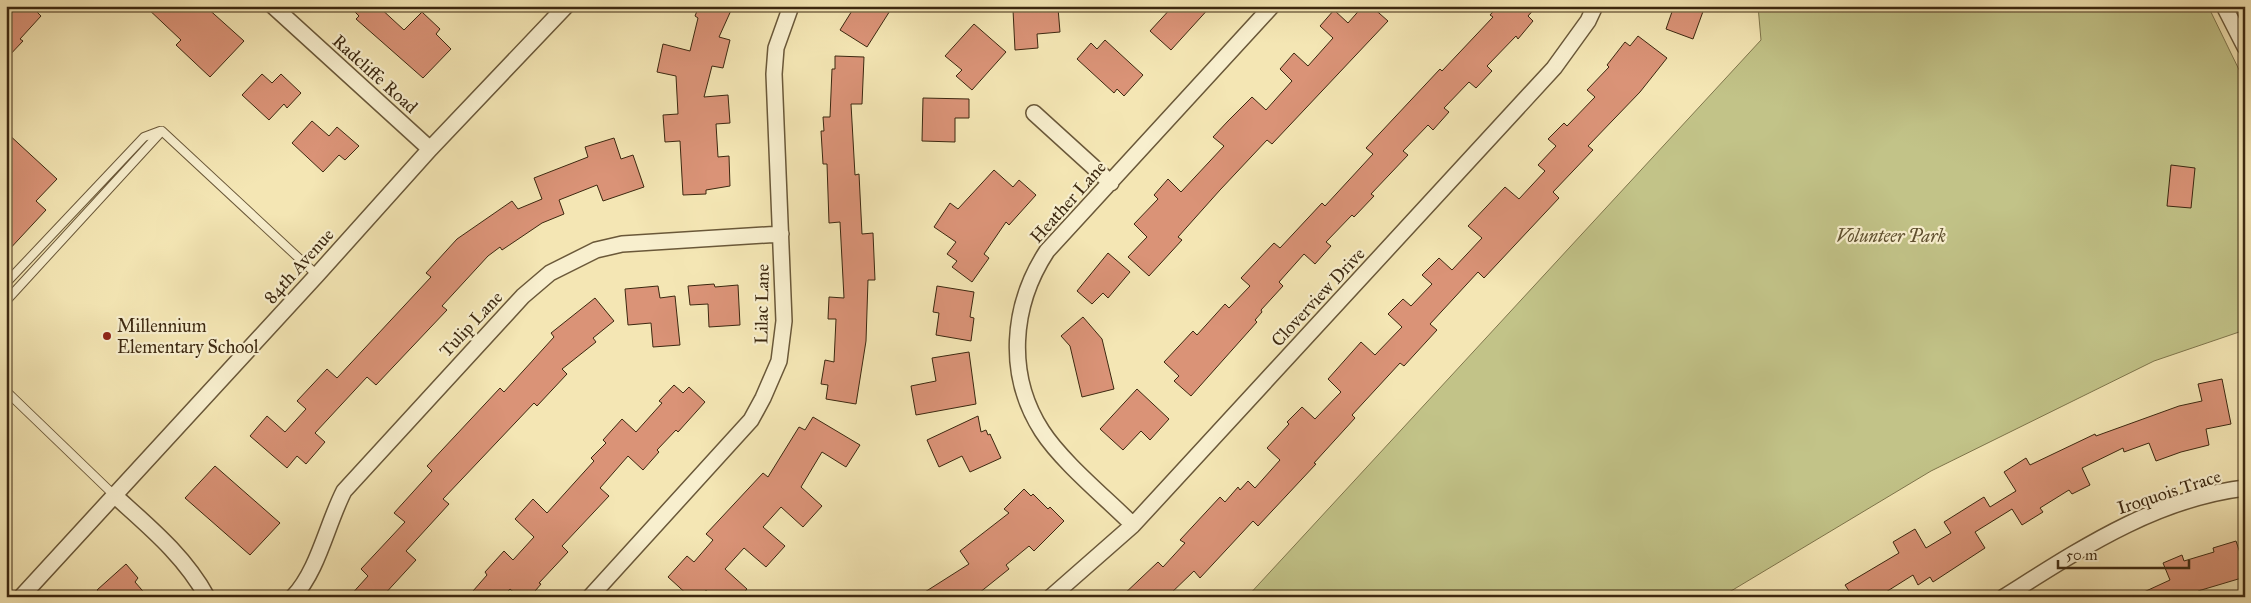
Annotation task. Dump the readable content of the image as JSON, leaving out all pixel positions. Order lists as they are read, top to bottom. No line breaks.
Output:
{"streets":{"street":["Radcliffe Road","Heather Lane","84th Avenue","Cloverview Drive","Lilac Lane","Tulip Lane","Iroquois Trace"]},"crossings":[["Radcliffe Road","84th Avenue"],["Heather Lane","Cloverview Drive"],["Lilac Lane","Tulip Lane"]],"parks":["Volunteer Park"],"places":["Millennium Elementary School"],"scale_bar":"50 m"}
